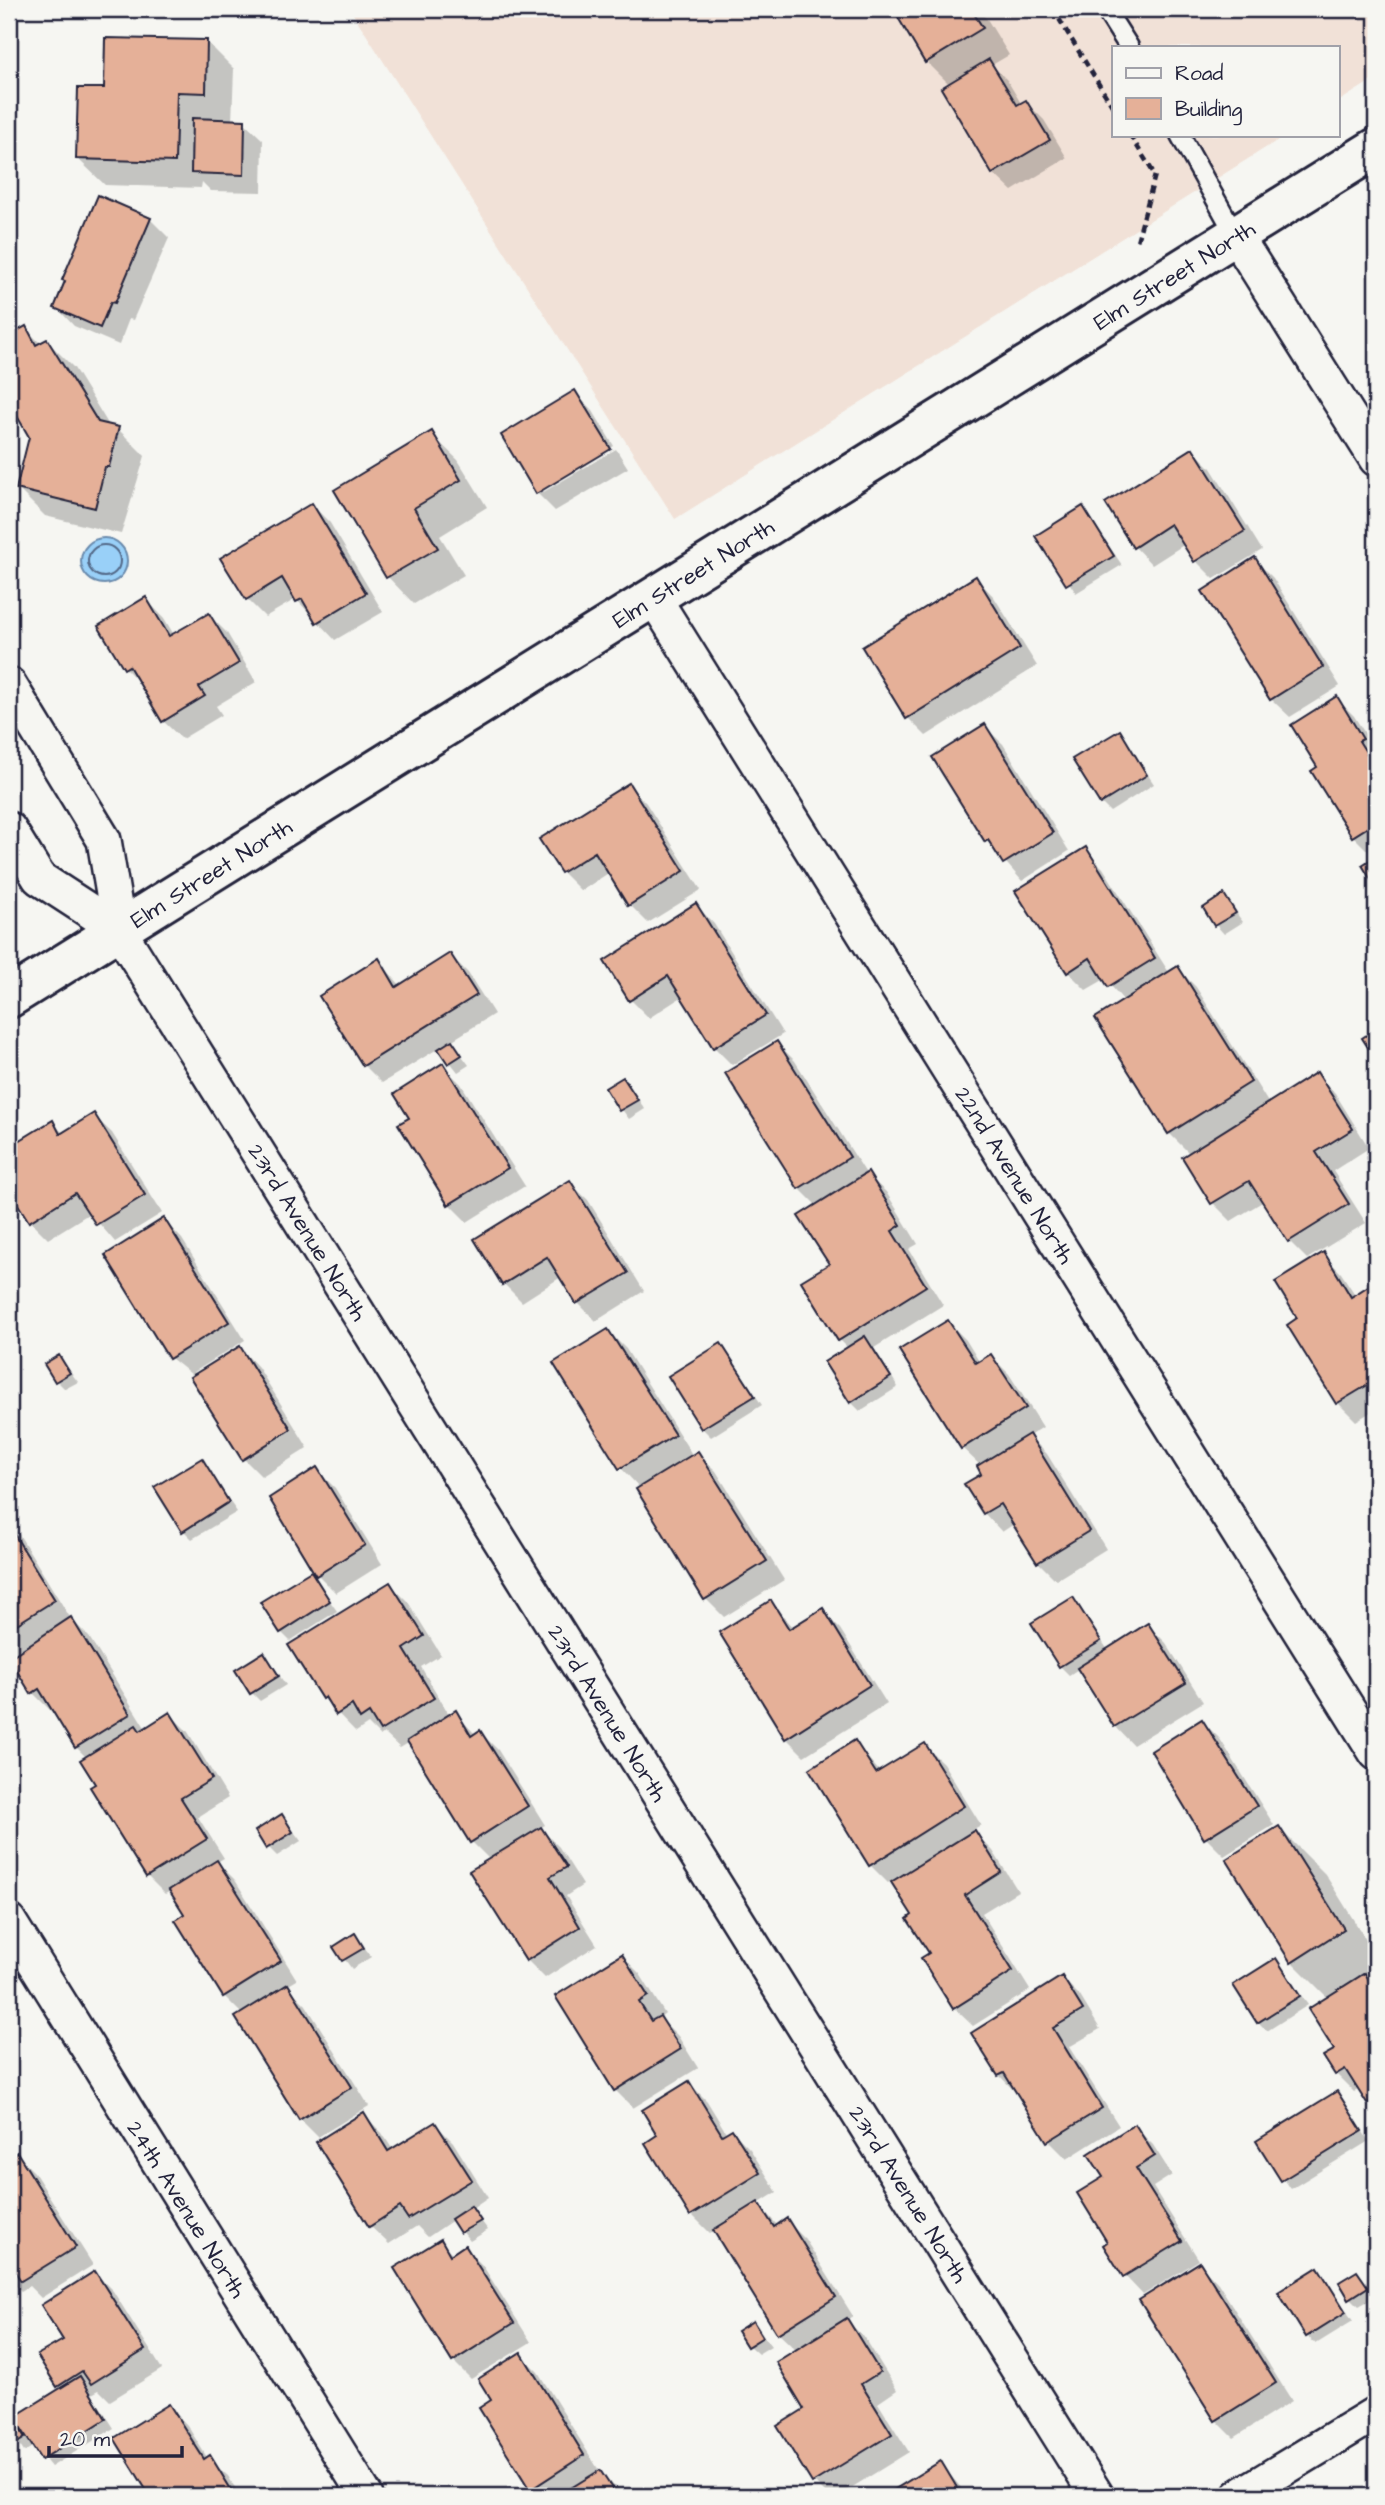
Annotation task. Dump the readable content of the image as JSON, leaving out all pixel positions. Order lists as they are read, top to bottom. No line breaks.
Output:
{"streets":{"street":["Elm Street North","22nd Avenue North","23rd Avenue North","24th Avenue North"]},"crossings":[["Elm Street North","22nd Avenue North"],["Elm Street North","23rd Avenue North"]],"legend":["Road","Building"],"scale_bar":"20 m"}
